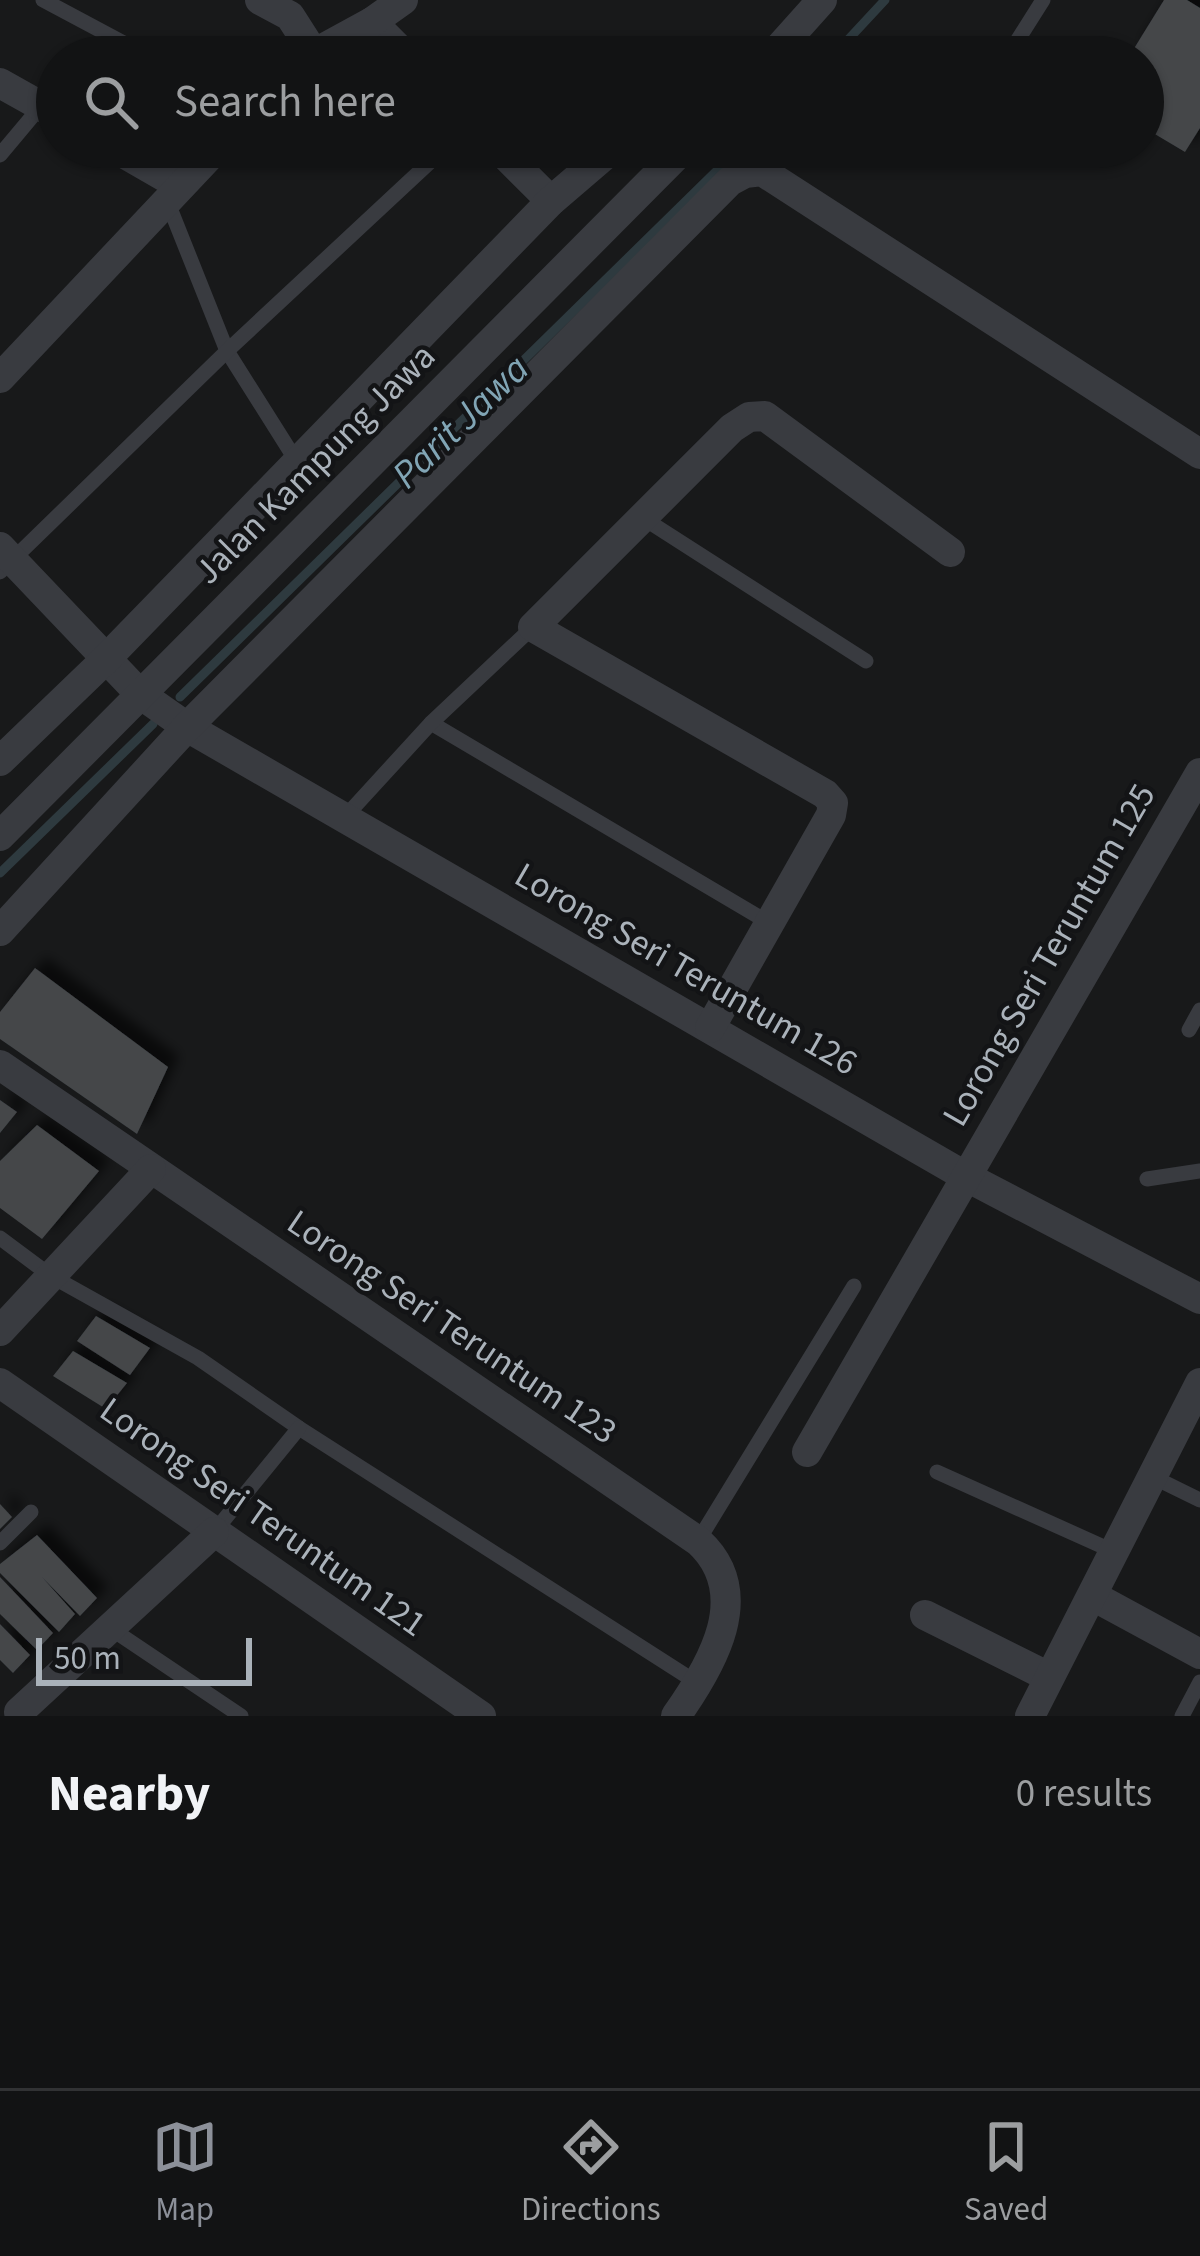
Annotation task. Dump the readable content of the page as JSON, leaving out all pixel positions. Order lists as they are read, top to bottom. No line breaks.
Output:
{"streets":{"street":["Jalan Kampung Jawa","Lorong Seri Teruntum 125","Lorong Seri Teruntum 126","Lorong Seri Teruntum 123","Lorong Seri Teruntum 121"]},"crossings":[["Jalan Kampung Jawa","Lorong Seri Teruntum 126"],["Lorong Seri Teruntum 125","Lorong Seri Teruntum 126"]],"water":["Parit Jawa"],"scale_bar":"50 m","page":{"search":"Search here","scale":"50 m","heading":["Nearby","0 results"],"nav":["Map","Directions","Saved"]}}
